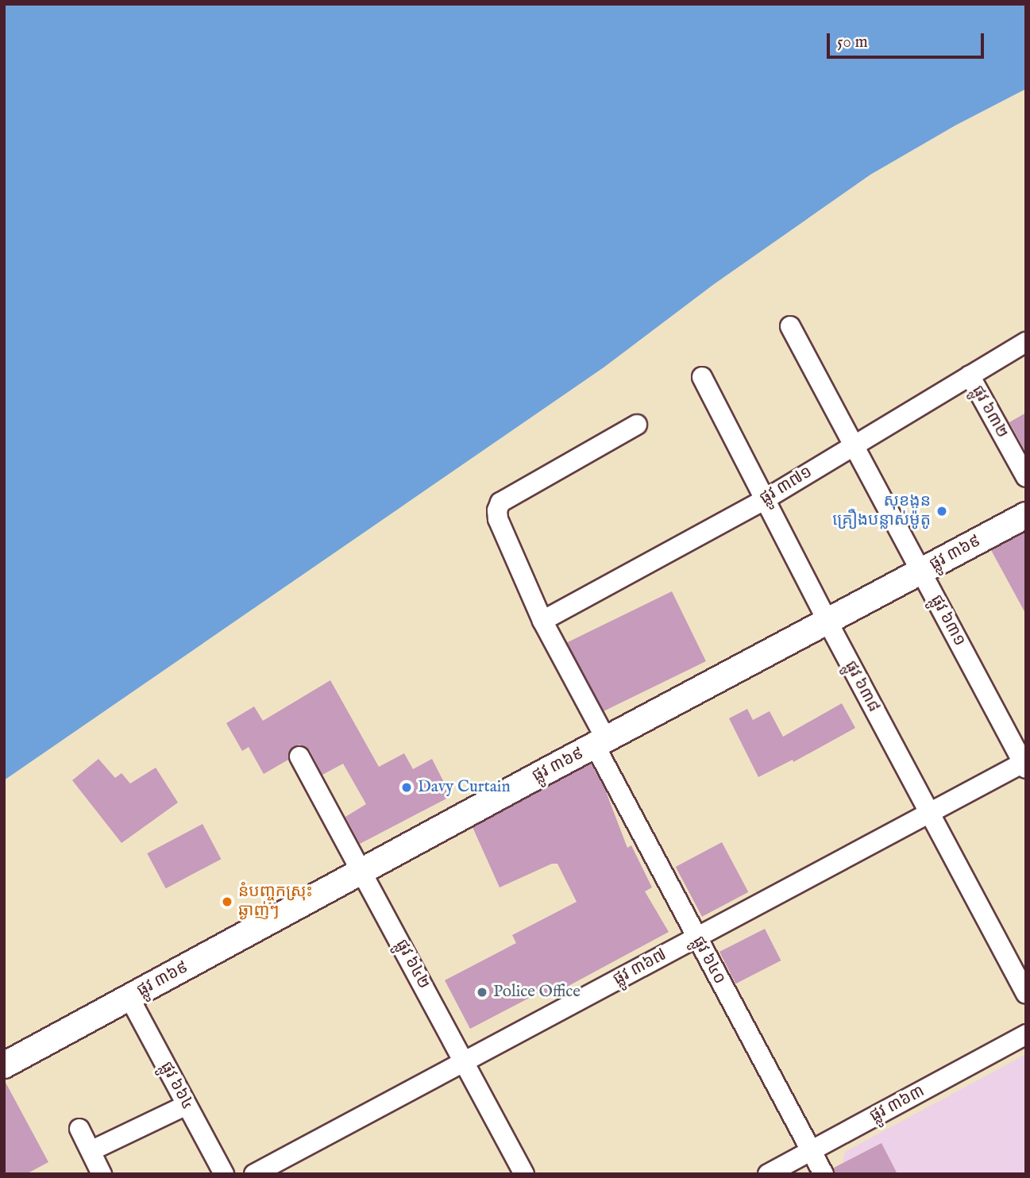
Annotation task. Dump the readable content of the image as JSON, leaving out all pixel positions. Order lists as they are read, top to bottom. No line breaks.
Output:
{"streets":{"street":["ផ្លូវ ៦៣២","ផ្លូវ ៣៧១","ផ្លូវ ៣៦៩","ផ្លូវ ៦៣១","ផ្លូវ ៦៣៨","ផ្លូវ ៦៤០","ផ្លូវ ៦៤២","ផ្លូវ ៣៦៧","ផ្លូវ ៦៦៤","ផ្លូវ ៣៦៣"]},"crossings":[["ផ្លូវ ៦៣២","ផ្លូវ ៣៧១"],["ផ្លូវ ៣៧១","ផ្លូវ ៦៣១"],["ផ្លូវ ៣៧១","ផ្លូវ ៦៣៨"],["ផ្លូវ ៣៧១","ផ្លូវ ៦៤០"],["ផ្លូវ ៣៦៩","ផ្លូវ ៦៣១"],["ផ្លូវ ៣៦៩","ផ្លូវ ៦៣៨"],["ផ្លូវ ៣៦៩","ផ្លូវ ៦៤០"],["ផ្លូវ ៣៦៩","ផ្លូវ ៦៤២"],["ផ្លូវ ៣៦៩","ផ្លូវ ៦៦៤"],["ផ្លូវ ៦៣១","ផ្លូវ ៣៦៧"],["ផ្លូវ ៦៣៨","ផ្លូវ ៣៦៧"],["ផ្លូវ ៦៤០","ផ្លូវ ៣៦៧"],["ផ្លូវ ៦៤០","ផ្លូវ ៣៦៣"],["ផ្លូវ ៦៤២","ផ្លូវ ៣៦៧"]],"places":["សុខងួន គ្រឿងបន្លាស់ម៉ូតូ","Davy Curtain","នំបញ្ចុកស្រុះ ឆ្ងាញ់ៗ","Police Office"],"scale_bar":"50 m"}
